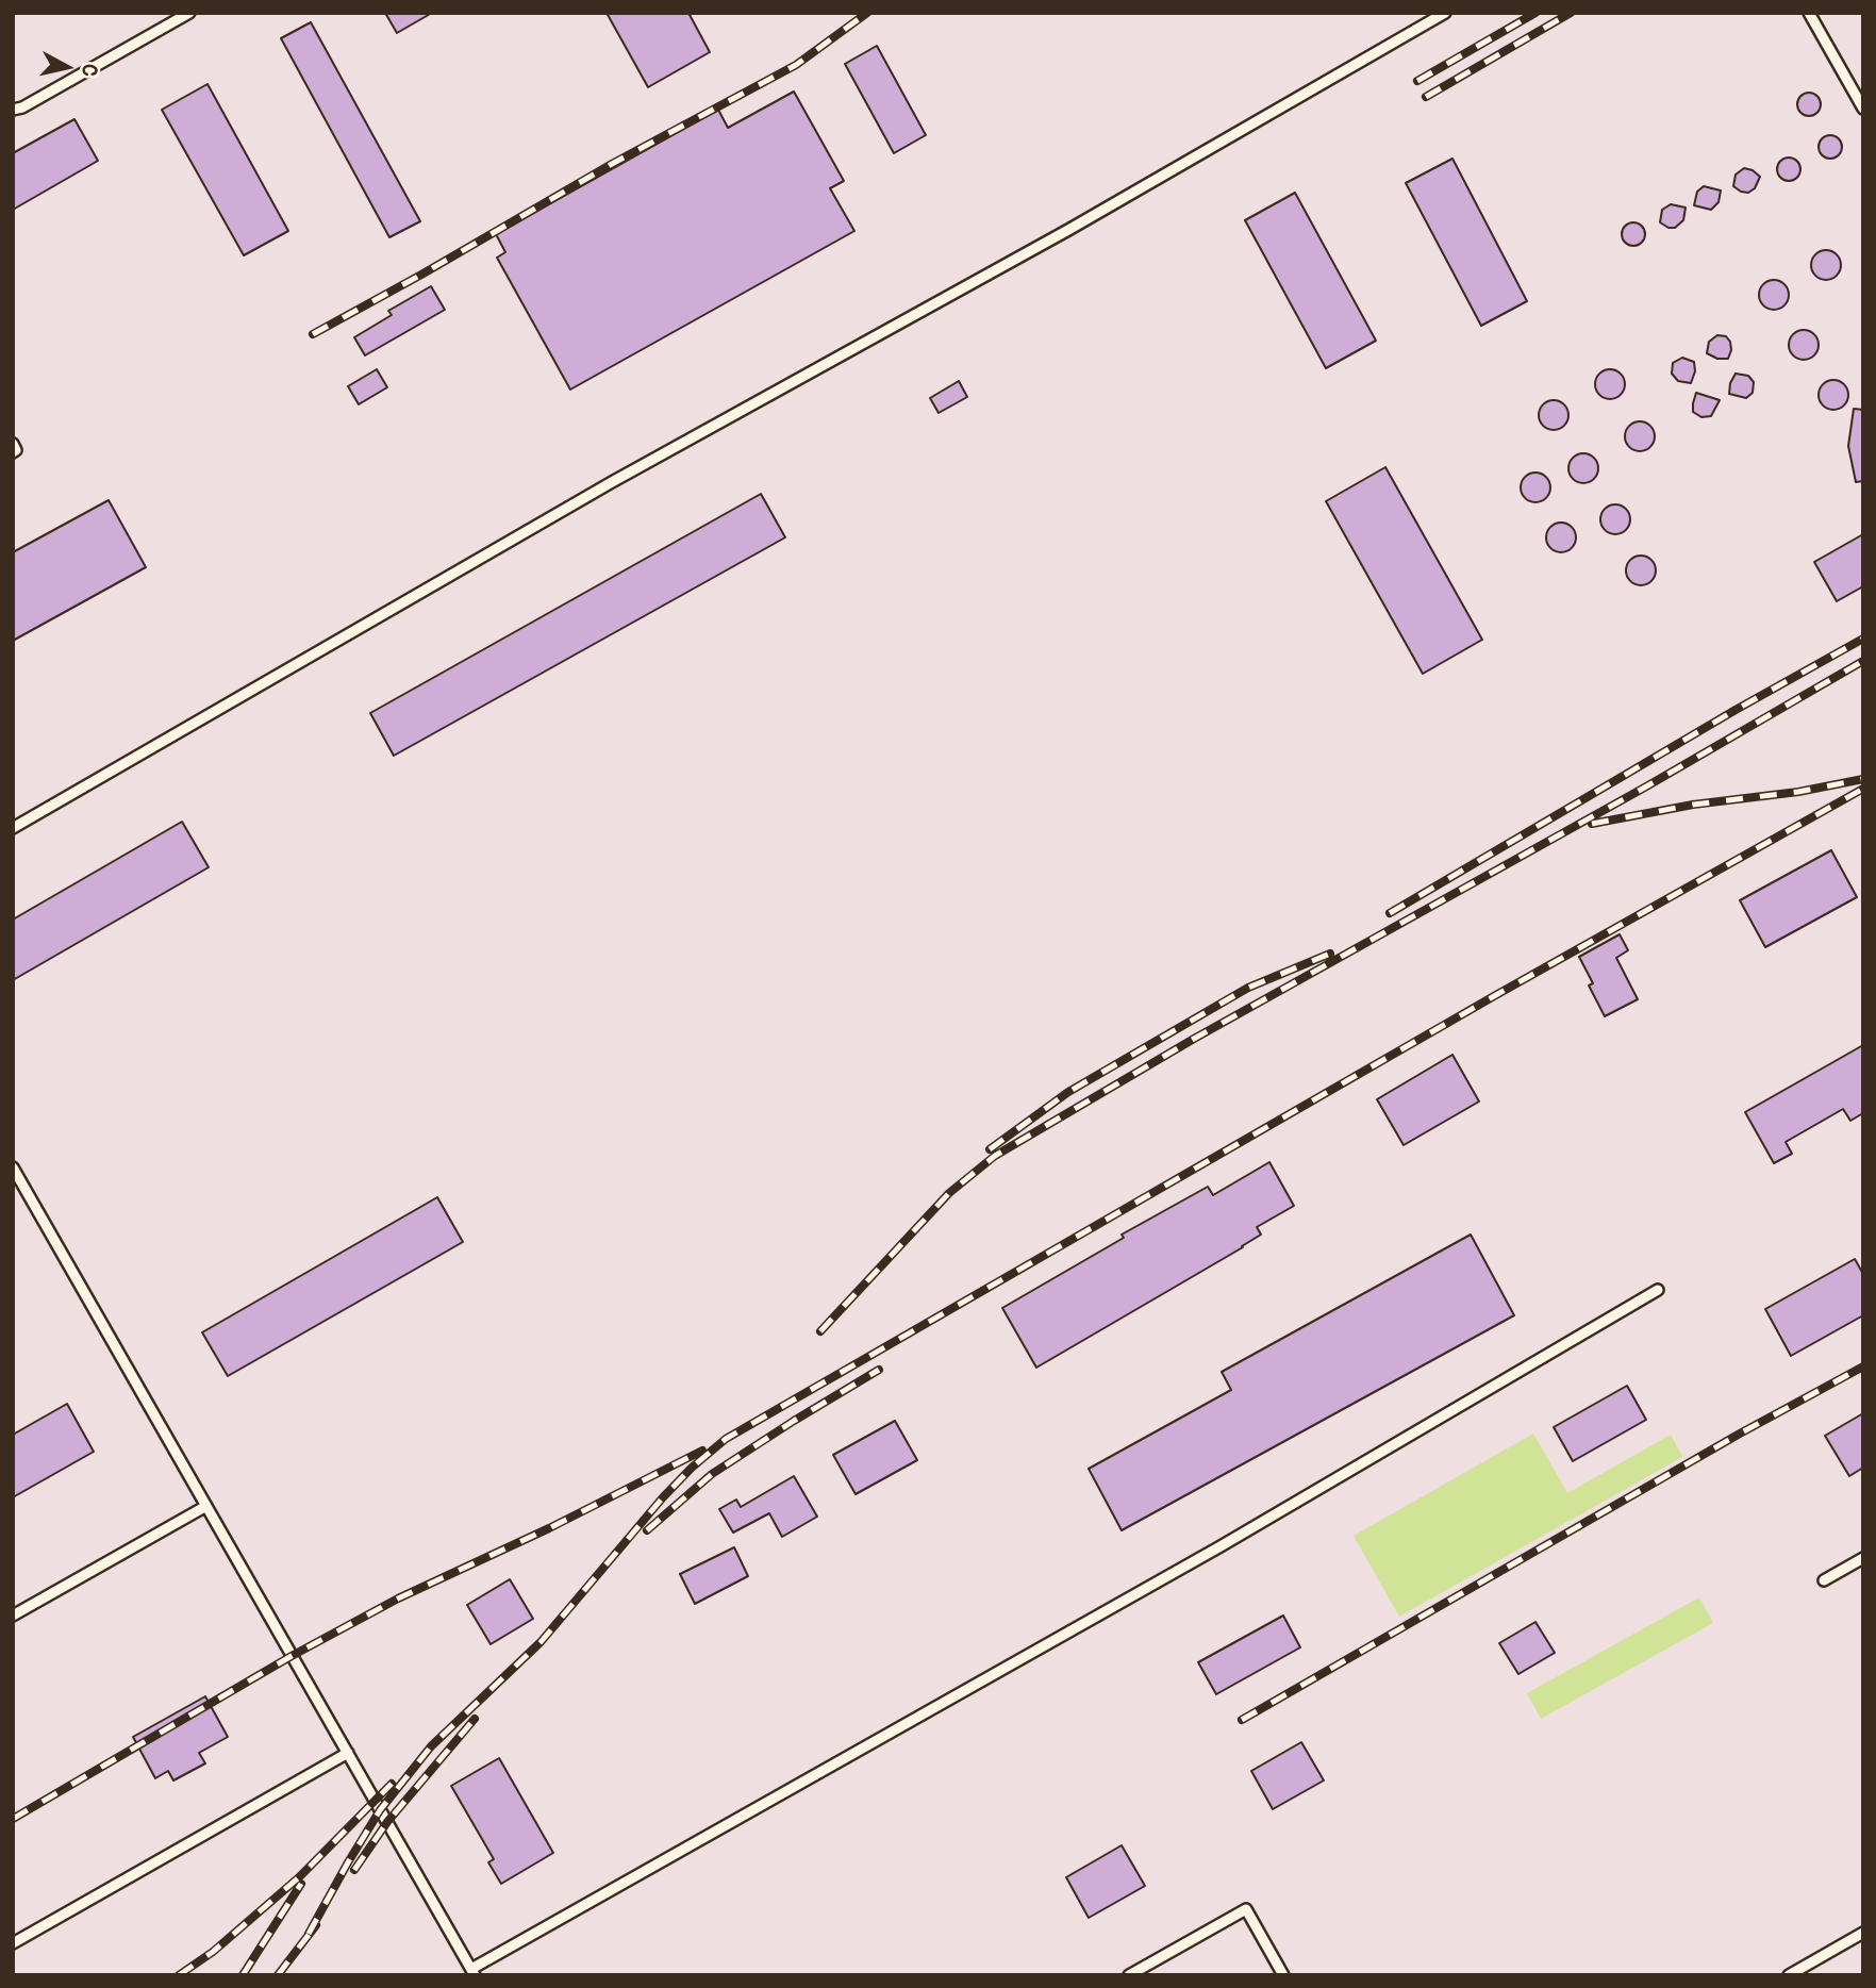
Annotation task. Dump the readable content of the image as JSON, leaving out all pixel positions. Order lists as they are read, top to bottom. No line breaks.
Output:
{"north":"right"}
